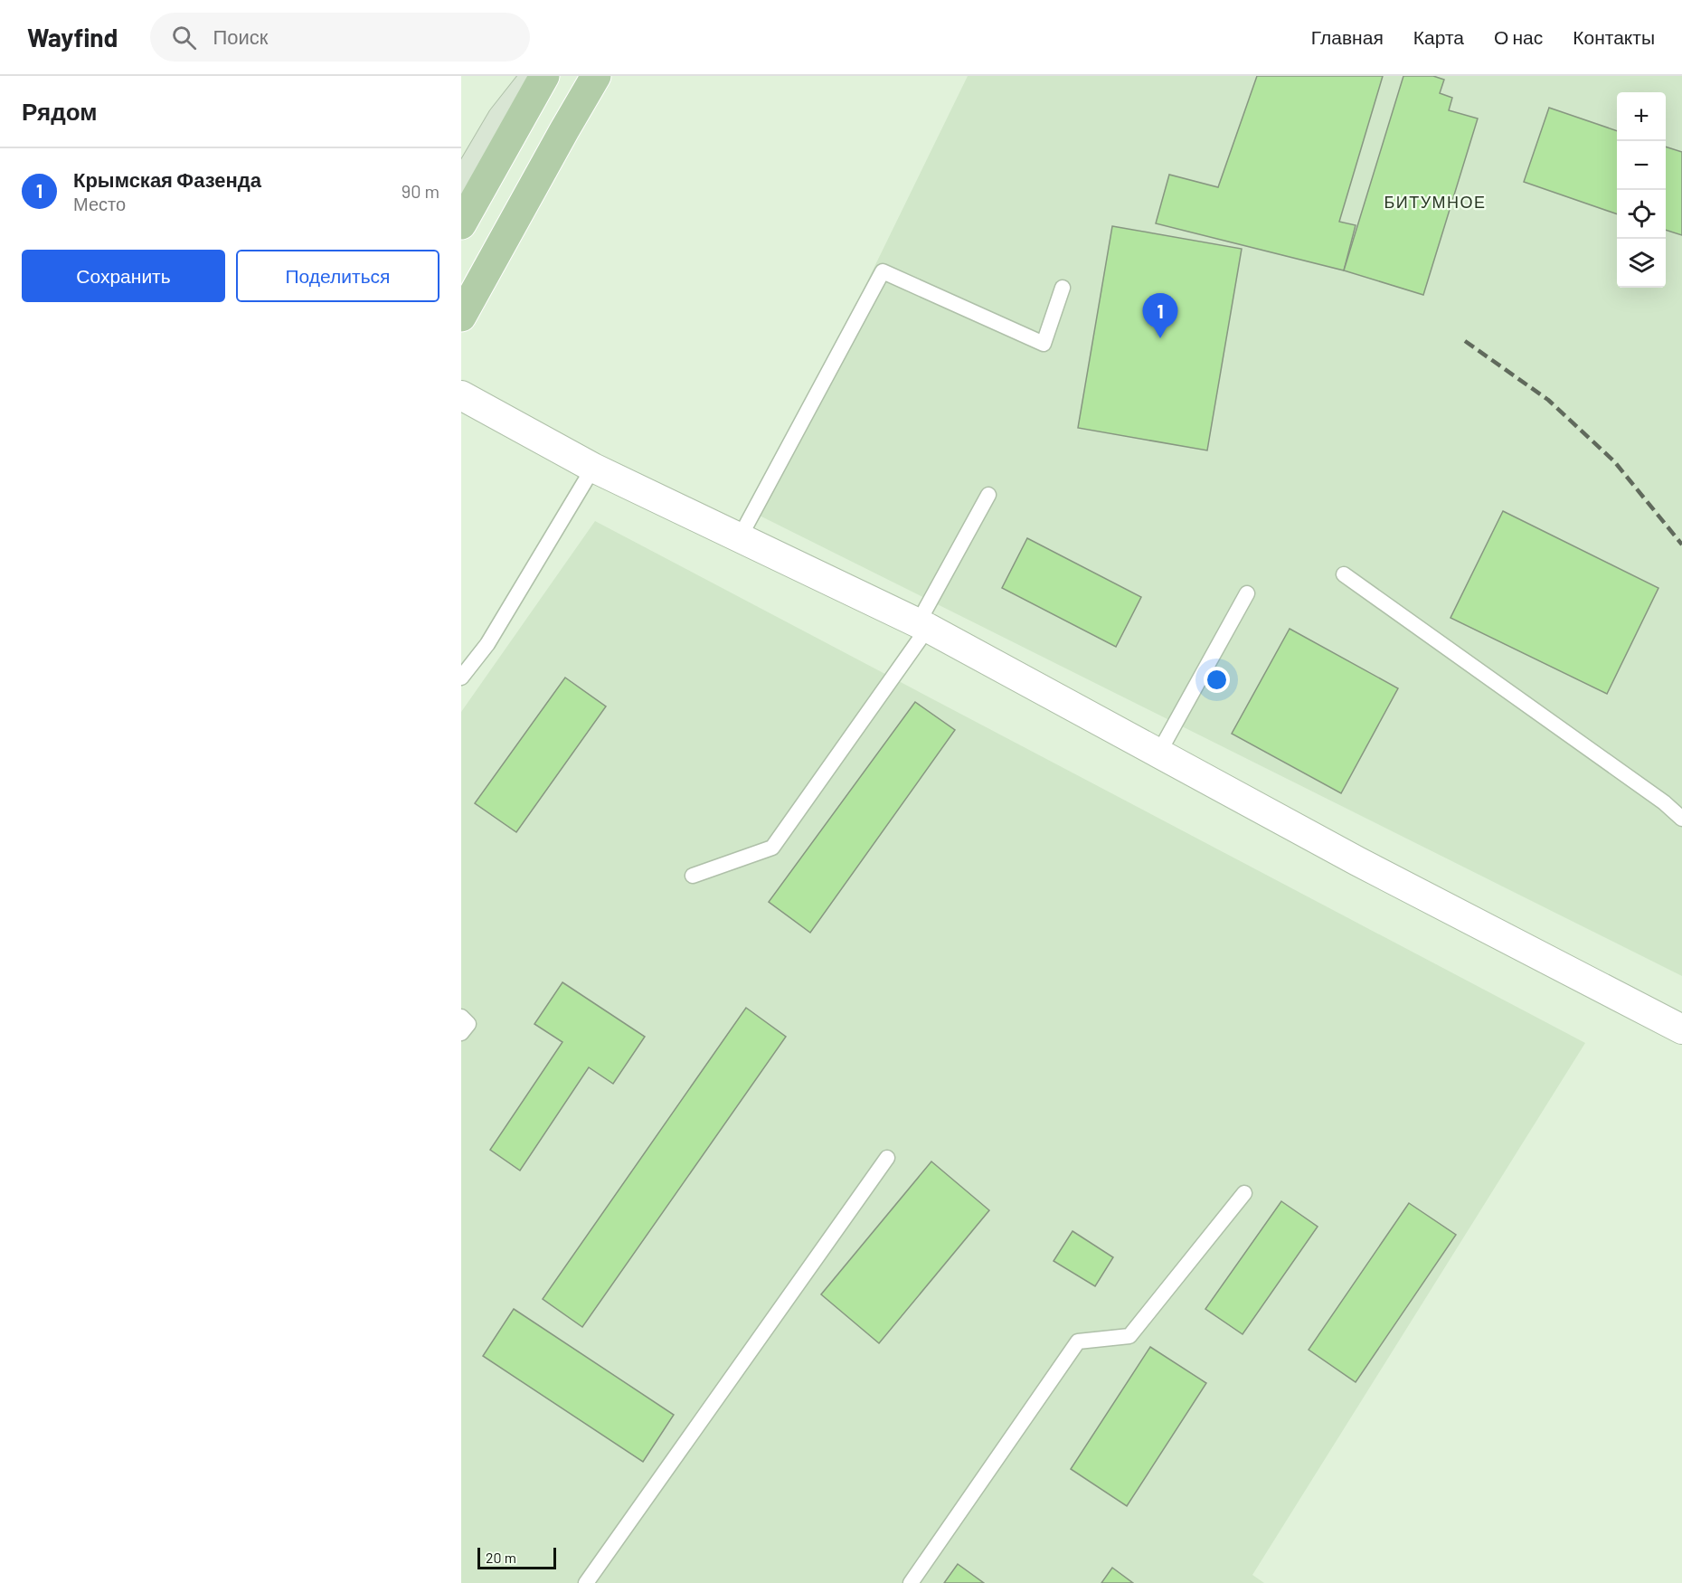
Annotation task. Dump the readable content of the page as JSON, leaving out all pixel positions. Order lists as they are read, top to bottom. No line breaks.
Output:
{"districts":["БИТУМНОЕ"],"scale_bar":"20 m","page":{"header":"Wayfind","search":"Поиск","nav":["Главная","Карта","О нас","Контакты"],"heading":"Рядом","map_buttons":["+","−"],"list":[{"mark":"1","name":"Крымская Фазенда","note":"Место","value":"90 m"}],"buttons":["Сохранить","Поделиться"],"pins":"1","scale":"20 m"}}
